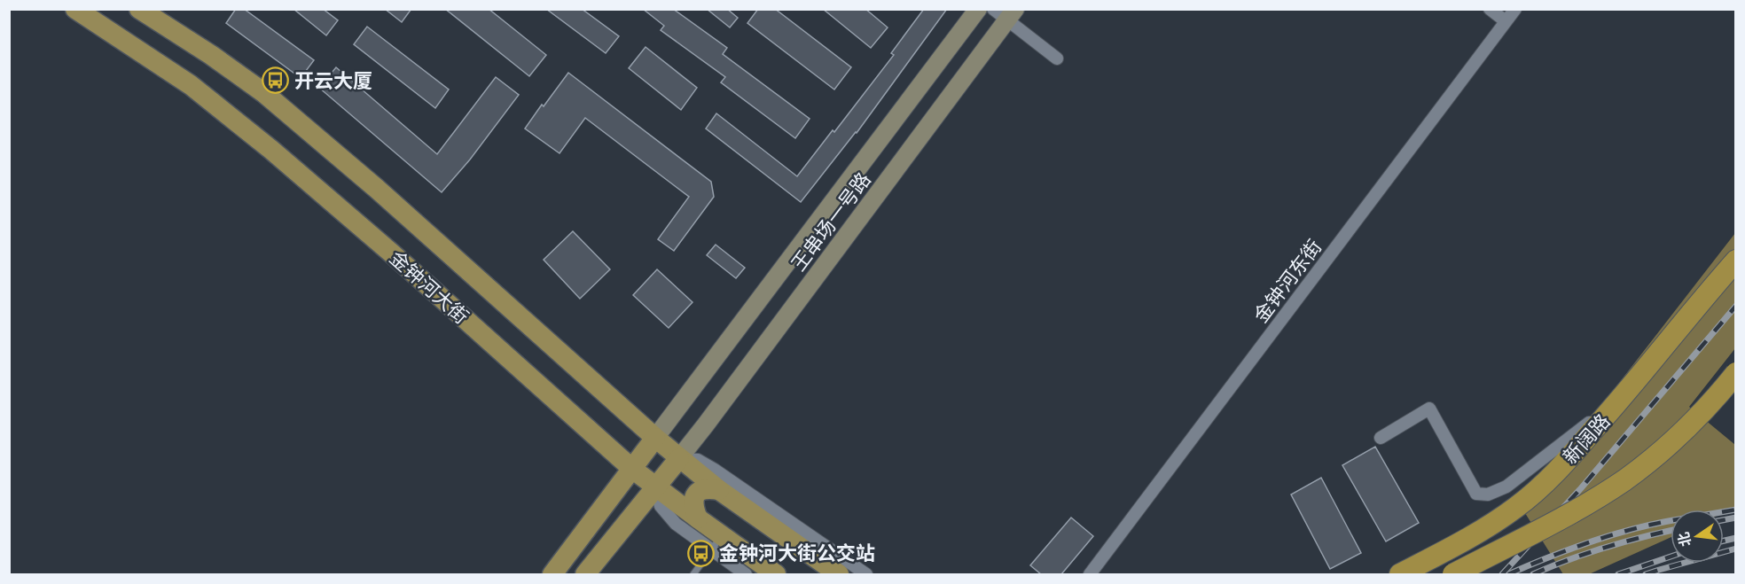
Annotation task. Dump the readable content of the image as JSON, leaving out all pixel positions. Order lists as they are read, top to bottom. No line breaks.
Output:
{"streets":{"highway":["新阔路"],"main road":["王串场一号路","金钟河大街"],"street":["金钟河东街"]},"crossings":[["王串场一号路","金钟河大街"]],"places":{"bus stop":["开云大厦","金钟河大街公交站"]},"north":"left"}
